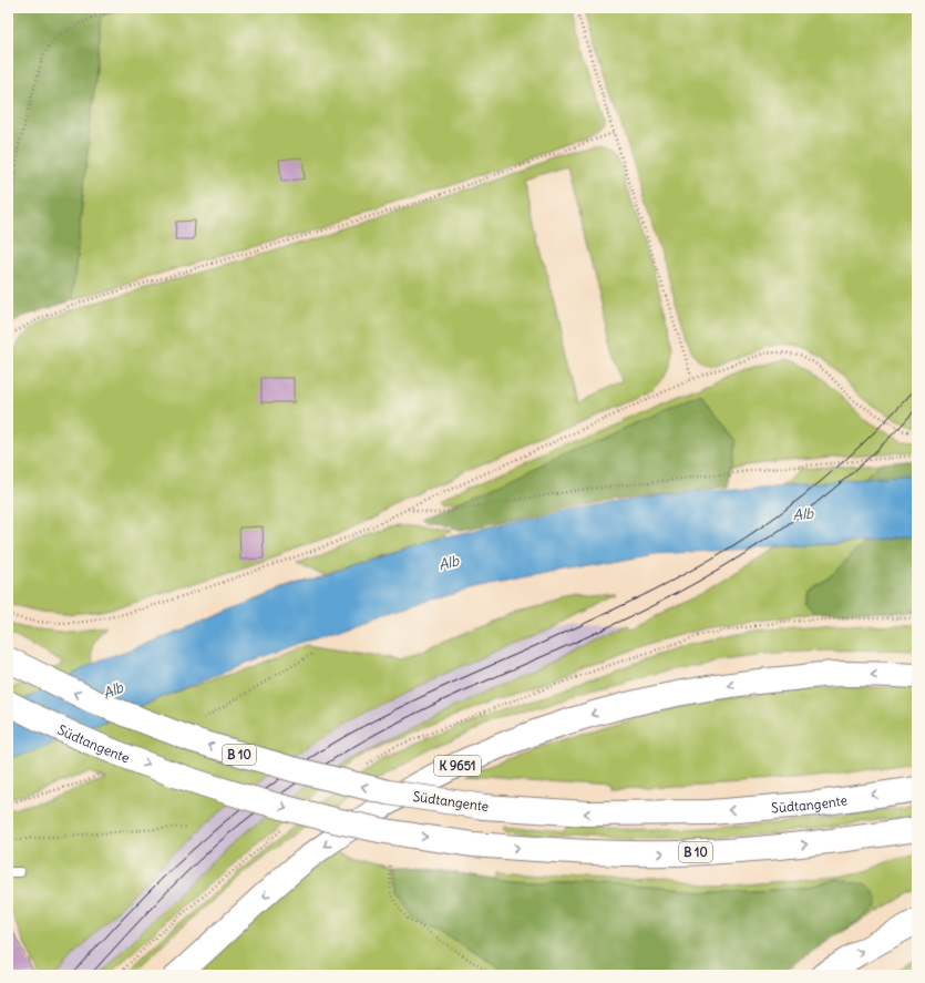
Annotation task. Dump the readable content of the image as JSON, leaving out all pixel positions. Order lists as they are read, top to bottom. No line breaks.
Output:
{"streets":{"main road":["Südtangente","B 10","K 9651"]},"water":["Alb"]}
